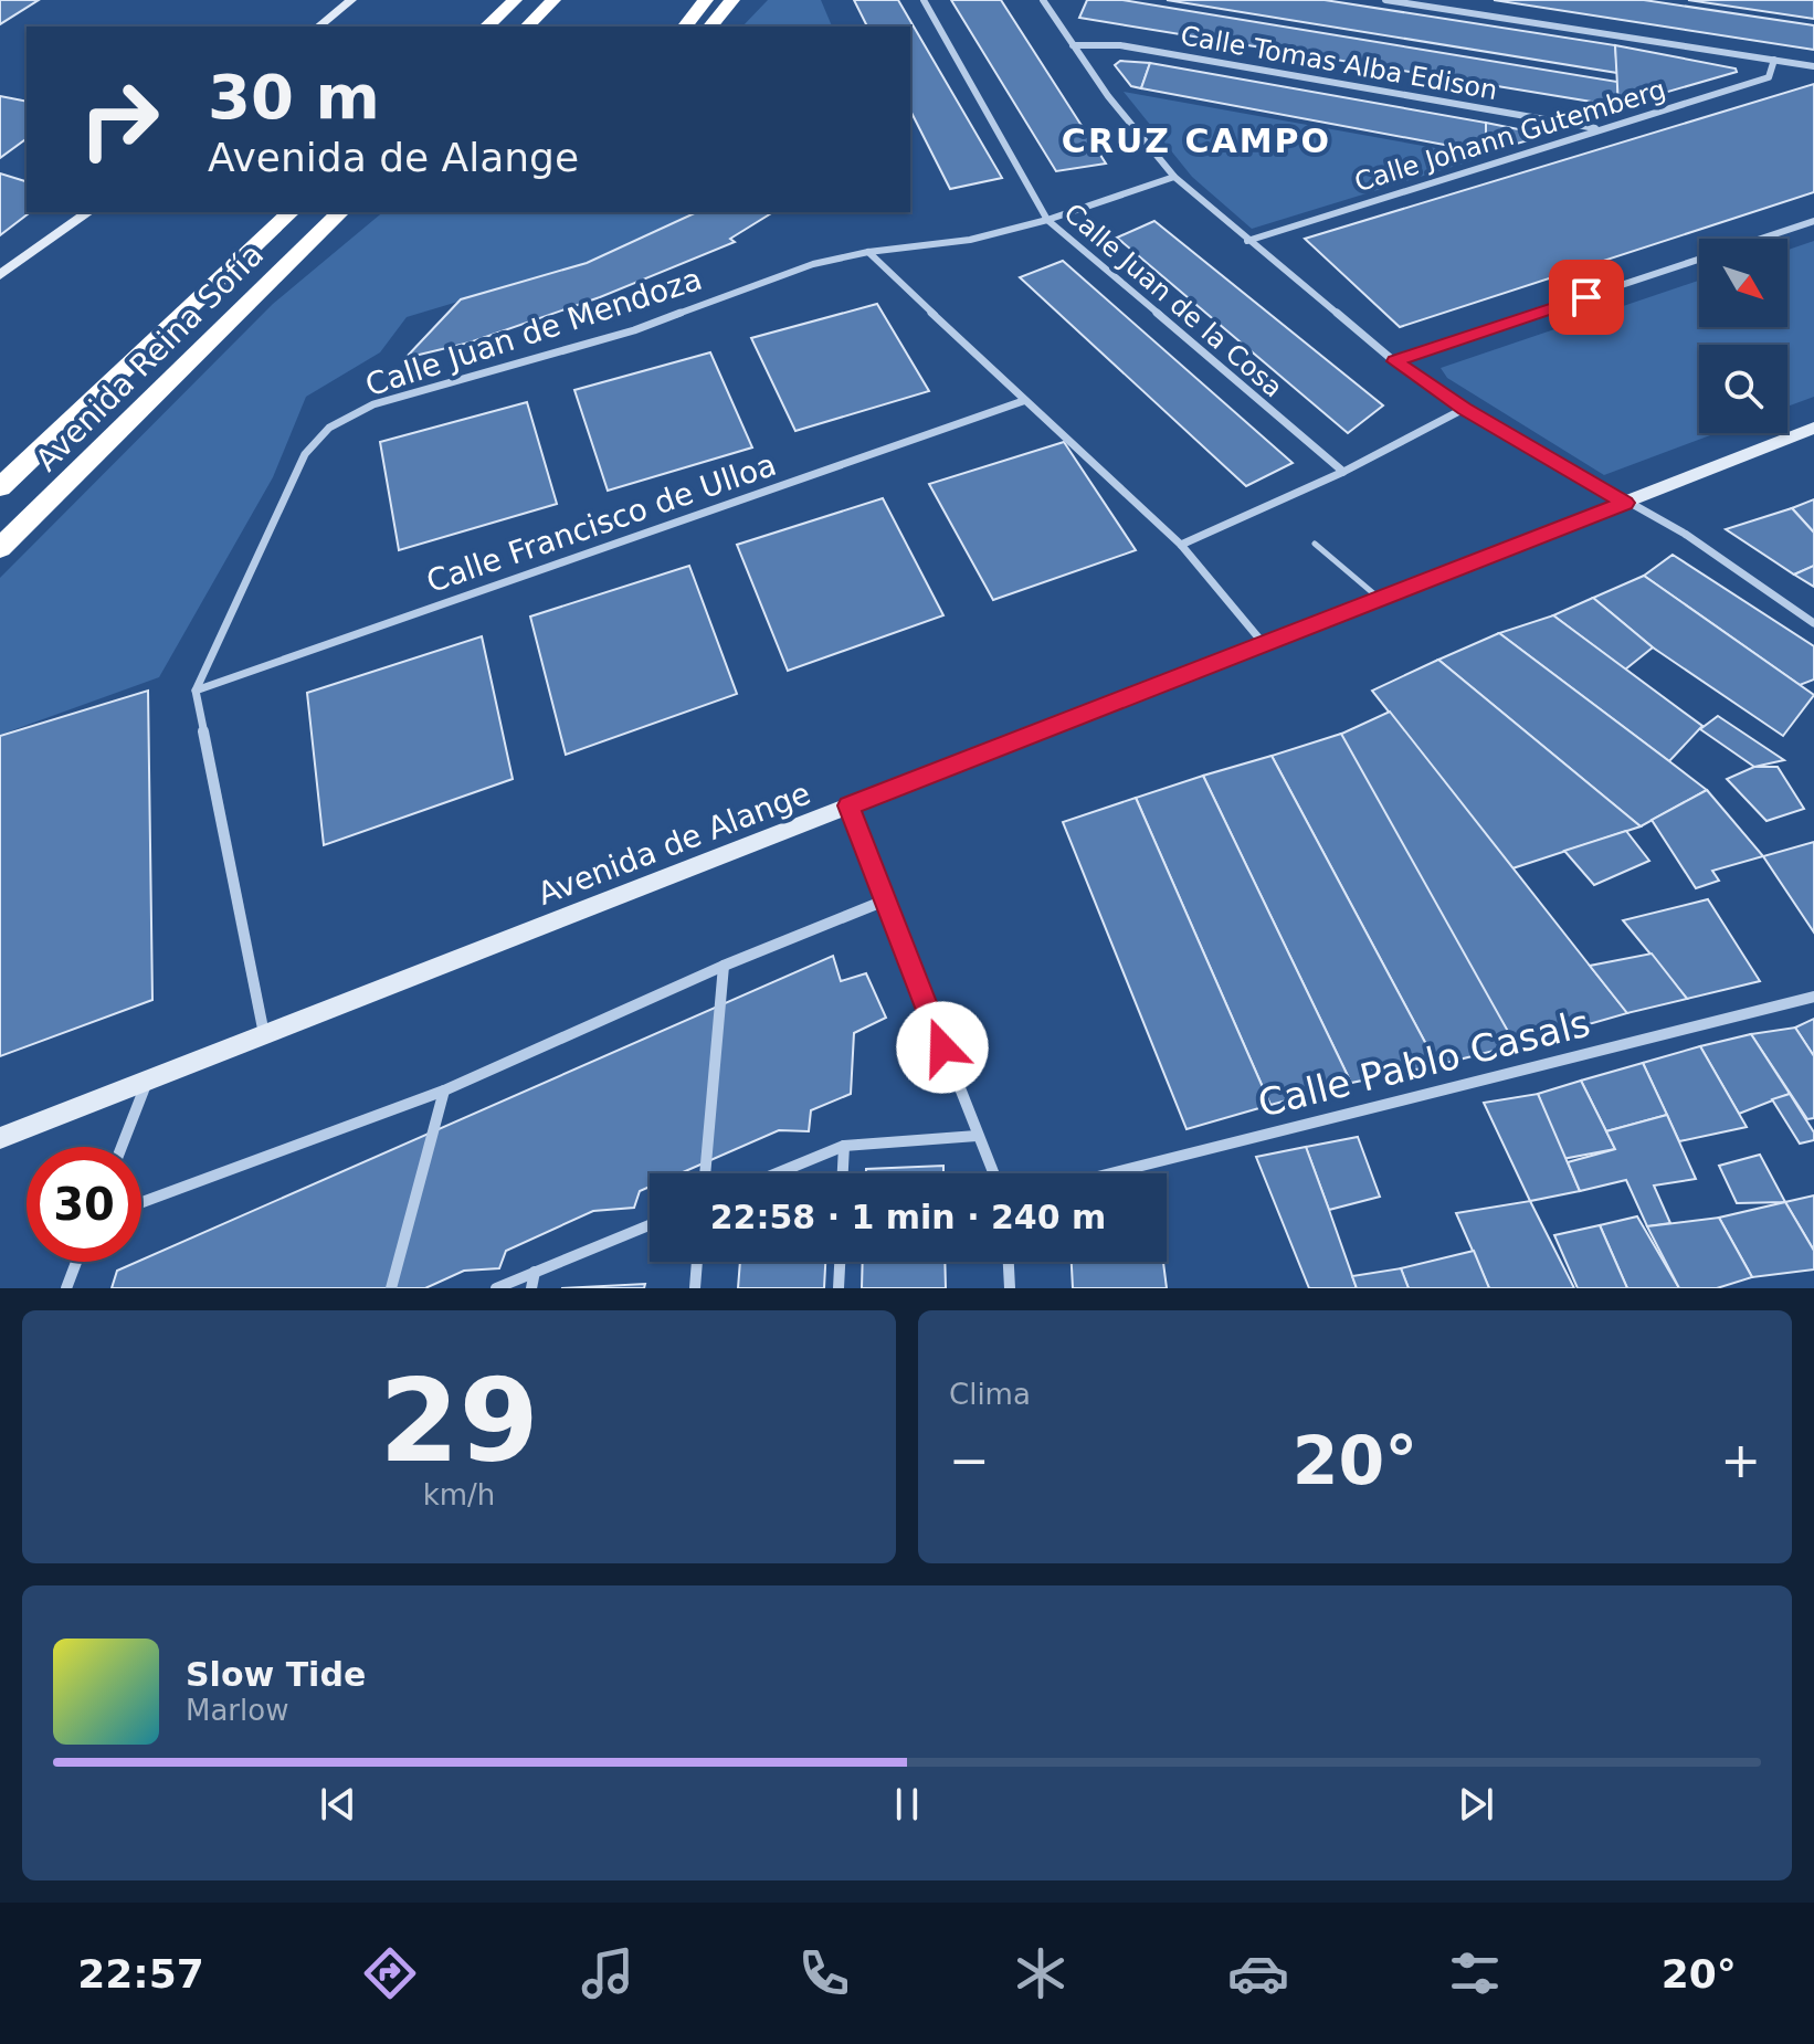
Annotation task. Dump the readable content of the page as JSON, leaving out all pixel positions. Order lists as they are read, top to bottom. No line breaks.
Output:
{"streets":{"highway":["Avenida Reina Sofía"],"street":["Calle Tomas Alba Edison","Calle Johann Gutemberg","Calle Juan de la Cosa","Calle Juan de Mendoza","Calle Francisco de Ulloa","Avenida de Alange","Calle Pablo Casals"]},"crossings":[["Calle Tomas Alba Edison","Calle Johann Gutemberg"],["Calle Juan de la Cosa","Calle Juan de Mendoza"],["Calle Juan de Mendoza","Calle Francisco de Ulloa"]],"districts":["CRUZ CAMPO"],"north":"bottom right","page":{"turn":["30 m","Avenida de Alange"],"limit":"30","trip":"22:58 · 1 min · 240 m","tile":[["29","km/h"],"Clima"],"heat":["−","20°","+"],"song":["Slow Tide","Marlow"],"tabs":["22:57","20°"]}}
